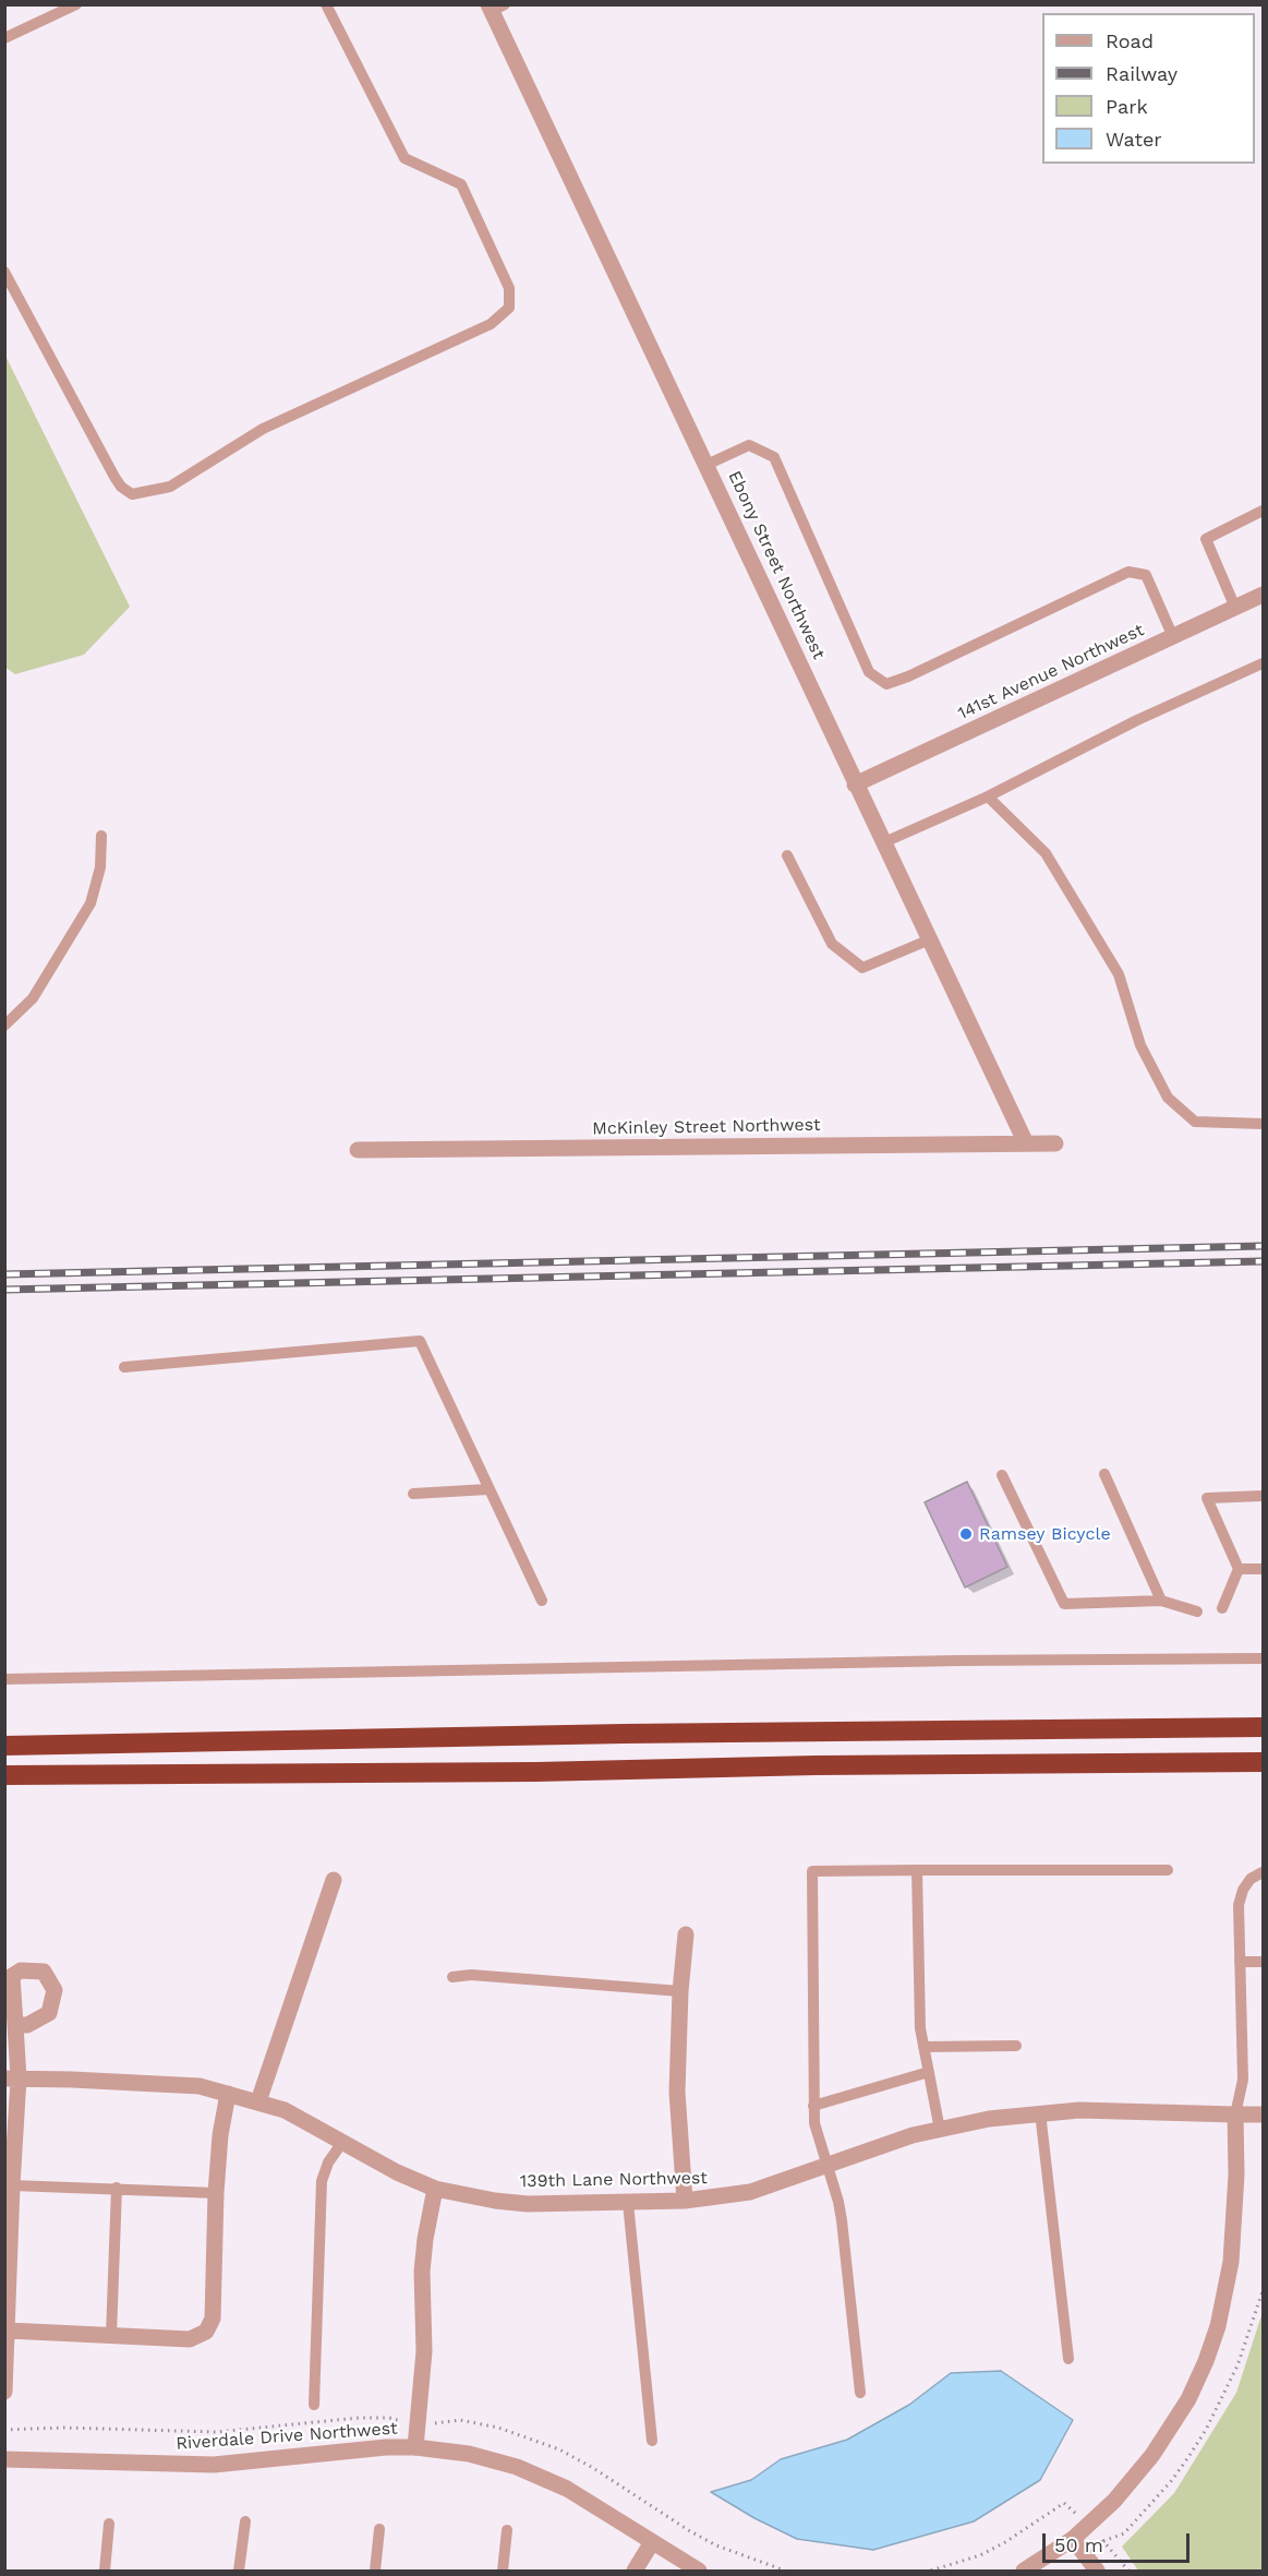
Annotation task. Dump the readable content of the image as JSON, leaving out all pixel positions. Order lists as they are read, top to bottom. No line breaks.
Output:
{"streets":{"street":["Ebony Street Northwest","141st Avenue Northwest","McKinley Street Northwest","139th Lane Northwest","Riverdale Drive Northwest"]},"crossings":[["Ebony Street Northwest","141st Avenue Northwest"],["Ebony Street Northwest","McKinley Street Northwest"]],"places":["Ramsey Bicycle"],"legend":["Road","Railway","Park","Water"],"scale_bar":"50 m"}
